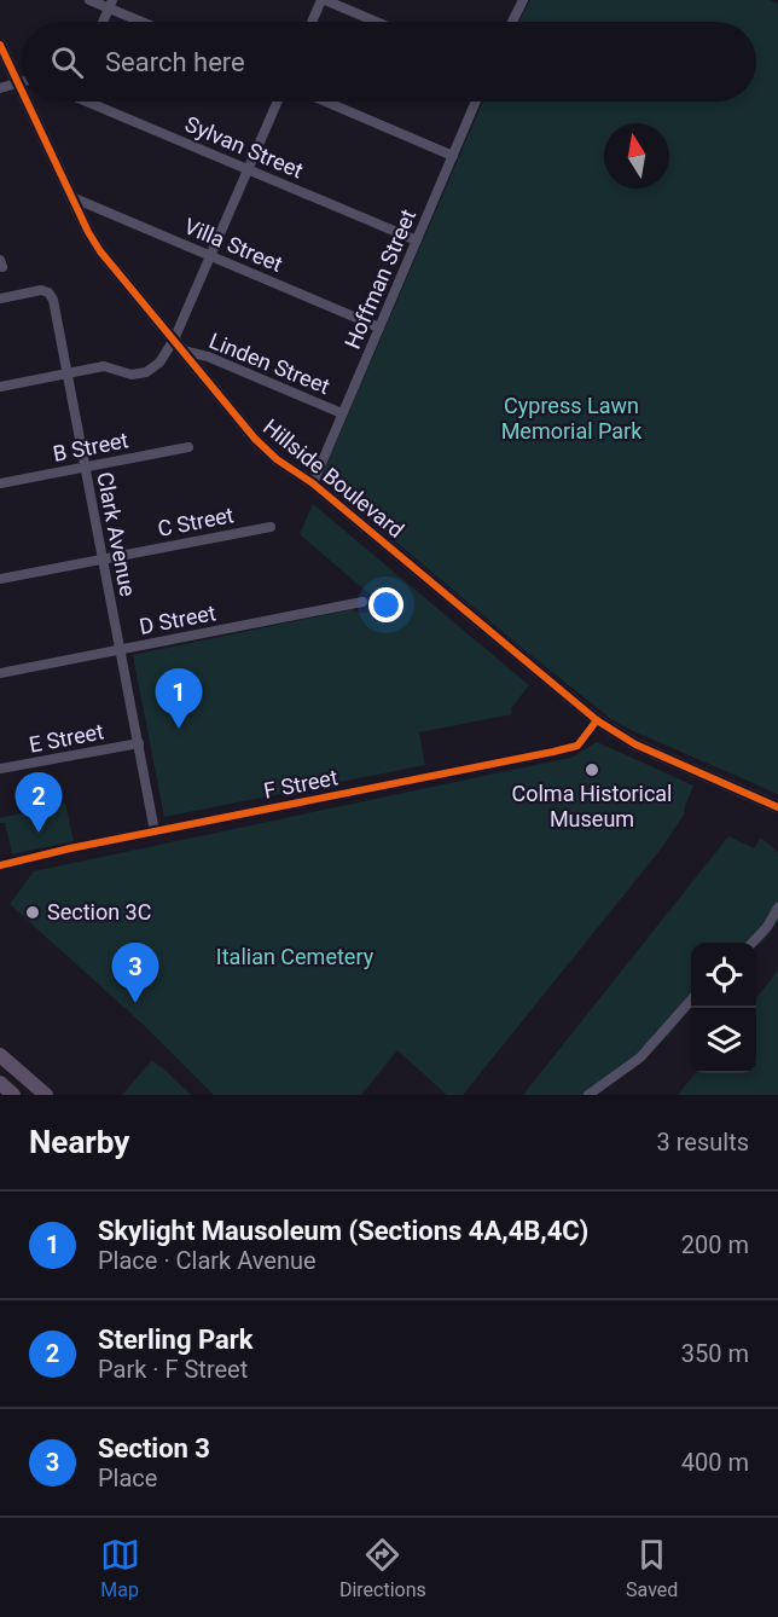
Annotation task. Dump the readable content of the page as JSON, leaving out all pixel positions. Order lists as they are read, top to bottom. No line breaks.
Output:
{"streets":{"main road":["Hillside Boulevard"],"street":["Sylvan Street","Villa Street","Hoffman Street","Linden Street","B Street","C Street","Clark Avenue","D Street","E Street","F Street"]},"crossings":[["Sylvan Street","Hoffman Street"],["Villa Street","Hoffman Street"],["Villa Street","Hillside Boulevard"],["Hoffman Street","Linden Street"],["Hoffman Street","Hillside Boulevard"],["Linden Street","Hillside Boulevard"],["B Street","Clark Avenue"],["Hillside Boulevard","F Street"],["C Street","Clark Avenue"],["Clark Avenue","D Street"],["Clark Avenue","E Street"],["Clark Avenue","F Street"]],"parks":["Cypress Lawn Memorial Park","Italian Cemetery"],"places":["Colma Historical Museum","Section 3C"],"north":"top","page":{"search":"Search here","pins":["1","2","3"],"heading":["Nearby","3 results"],"list":[{"mark":"1","name":"Skylight Mausoleum (Sections 4A,4B,4C)","note":"Place · Clark Avenue","value":"200 m"},{"mark":"2","name":"Sterling Park","note":"Park · F Street","value":"350 m"},{"mark":"3","name":"Section 3","note":"Place","value":"400 m"}],"nav":["Map","Directions","Saved"]}}
